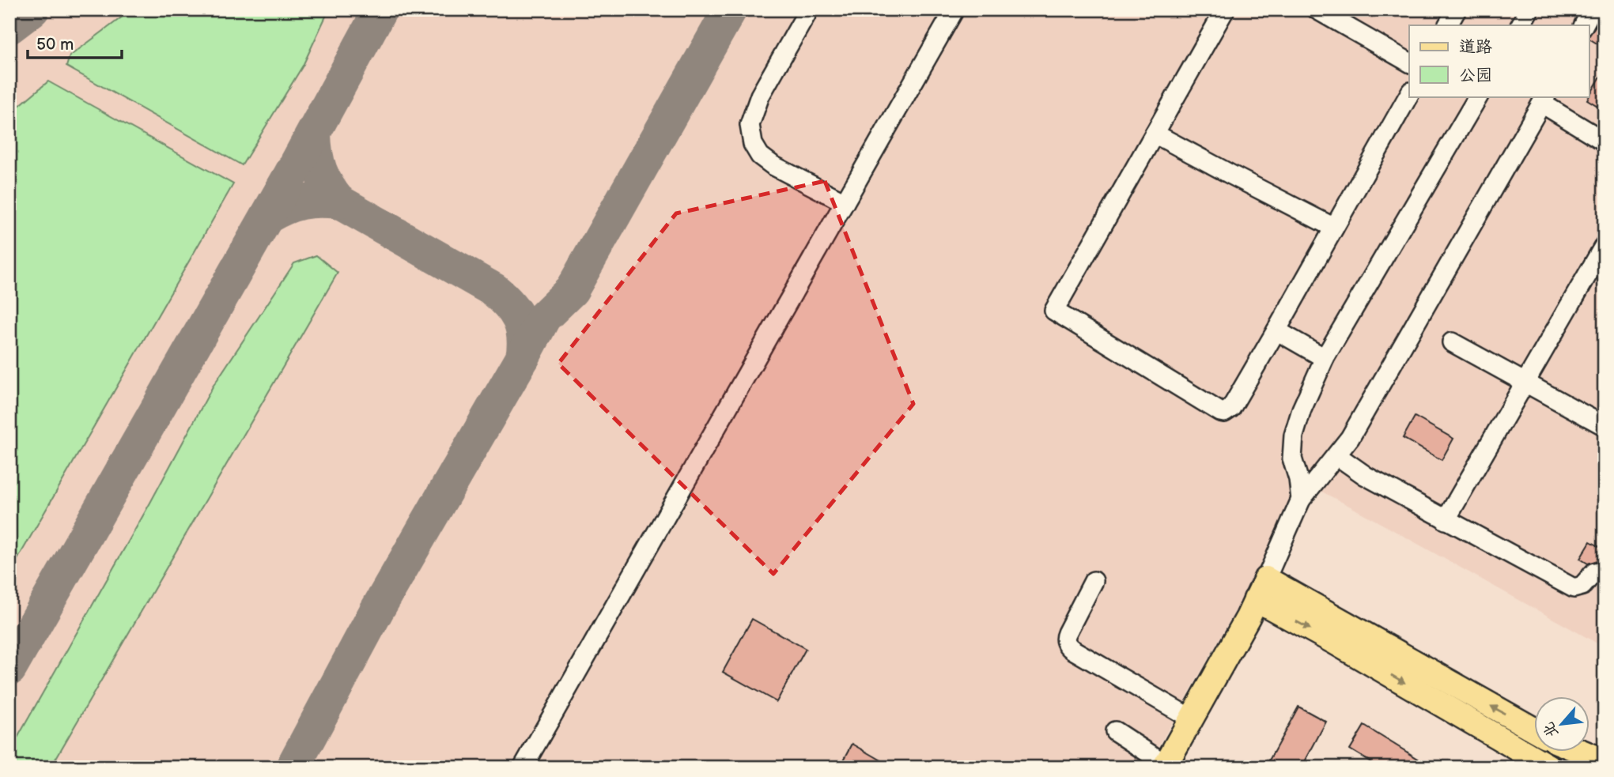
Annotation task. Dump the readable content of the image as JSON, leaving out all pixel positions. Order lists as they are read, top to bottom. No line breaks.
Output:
{"legend":["道路","公园"],"scale_bar":"50 m","north":"bottom left"}
